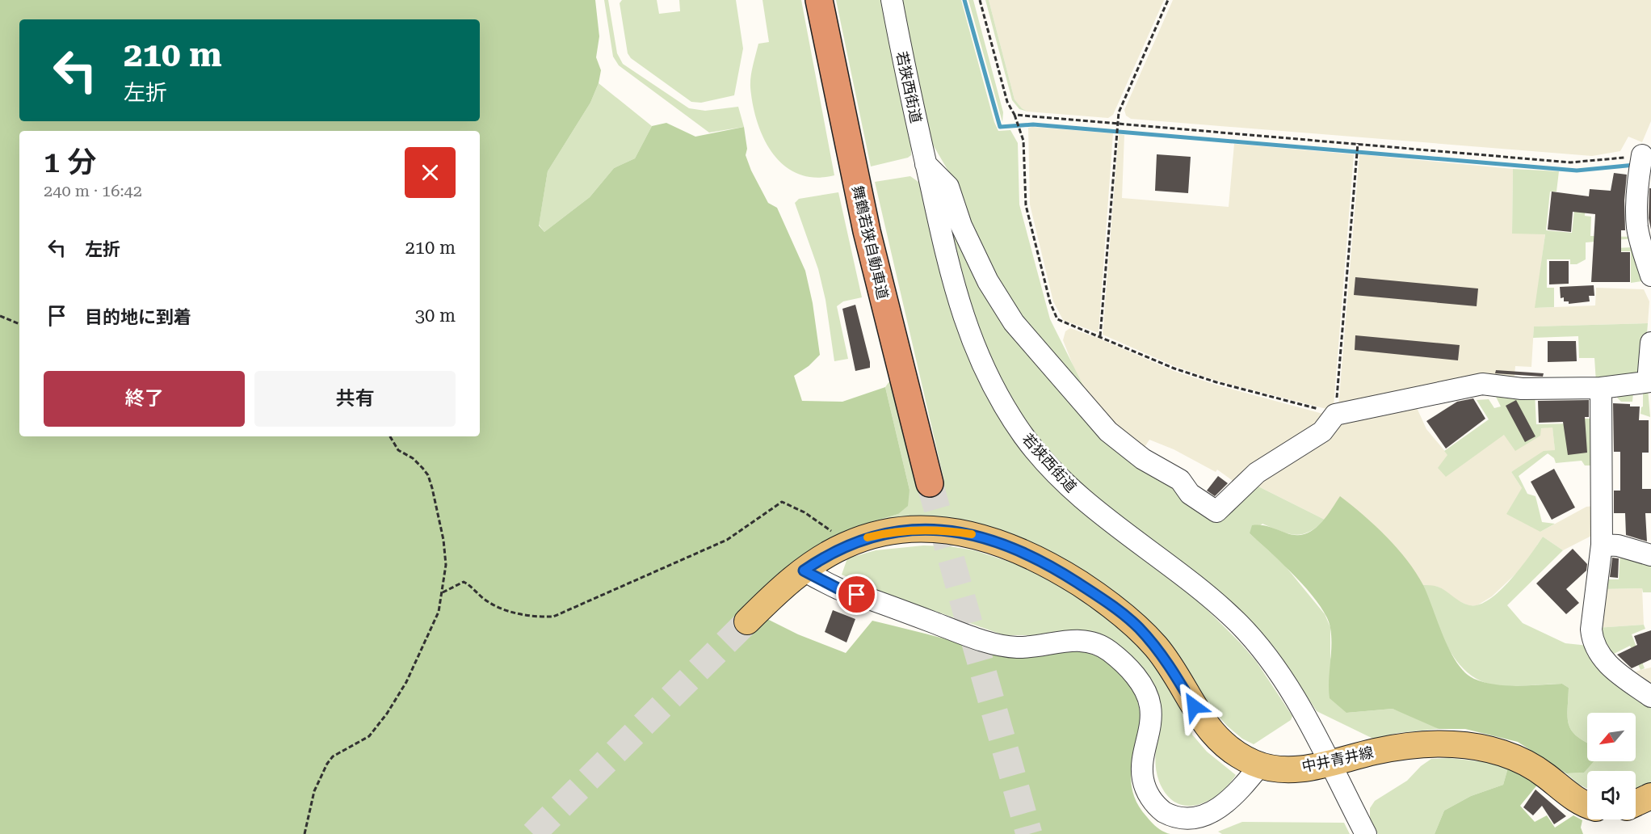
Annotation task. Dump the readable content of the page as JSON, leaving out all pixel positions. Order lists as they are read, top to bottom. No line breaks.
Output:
{"streets":{"highway":["舞鶴若狭自動車道"],"main road":["中井青井線"],"street":["若狭西街道"]},"crossings":[["若狭西街道","中井青井線"]],"north":"bottom left","page":{"turn":["210 m","左折"],"heading":["1 分","240 m · 16:42"],"list":[{"name":"左折","value":"210 m"},{"name":"目的地に到着","value":"30 m"}],"buttons":["終了","共有"]}}
